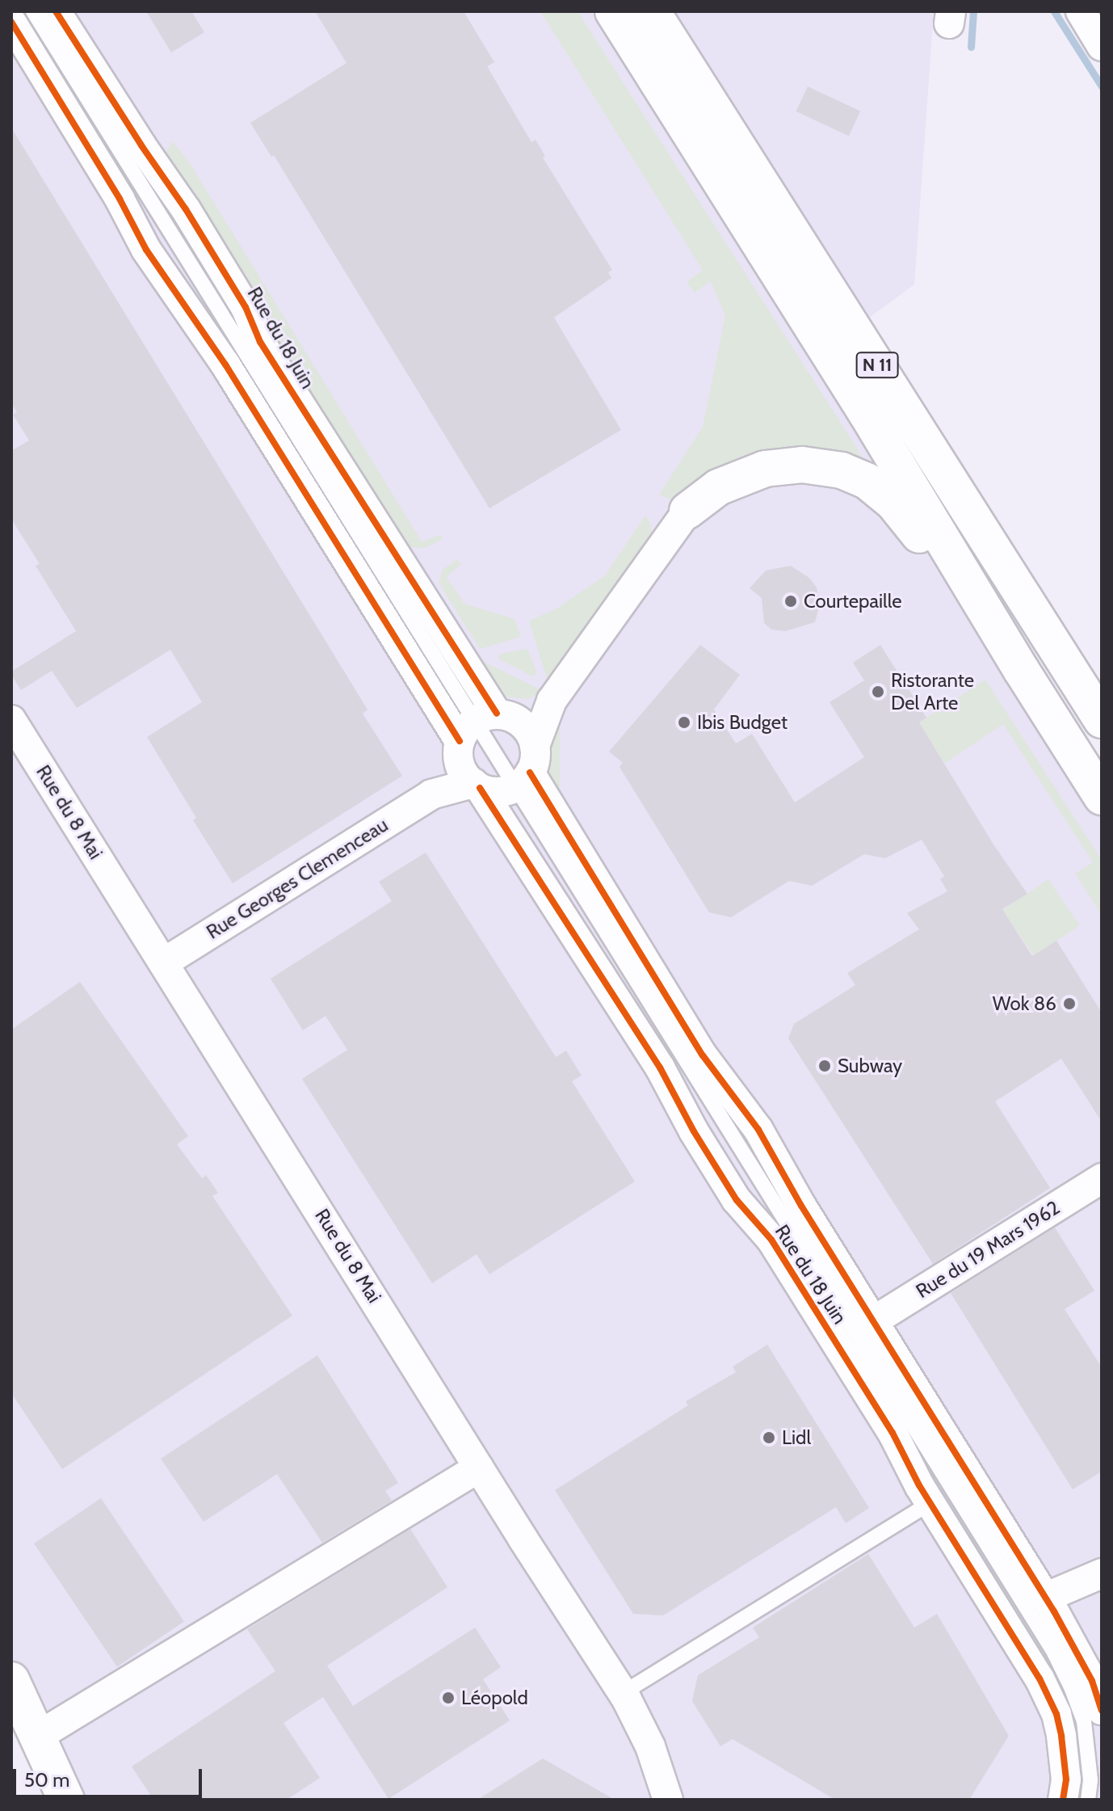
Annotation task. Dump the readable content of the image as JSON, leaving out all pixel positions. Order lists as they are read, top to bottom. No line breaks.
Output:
{"streets":{"main road":["N 11"],"street":["Rue du 18 Juin","Rue du 8 Mai","Rue Georges Clemenceau","Rue du 19 Mars 1962"]},"crossings":[["Rue du 18 Juin","Rue du 19 Mars 1962"],["Rue du 8 Mai","Rue Georges Clemenceau"]],"places":["Courtepaille","Ristorante Del Arte","Ibis Budget","Wok 86","Subway","Lidl","Léopold"],"scale_bar":"50 m"}
